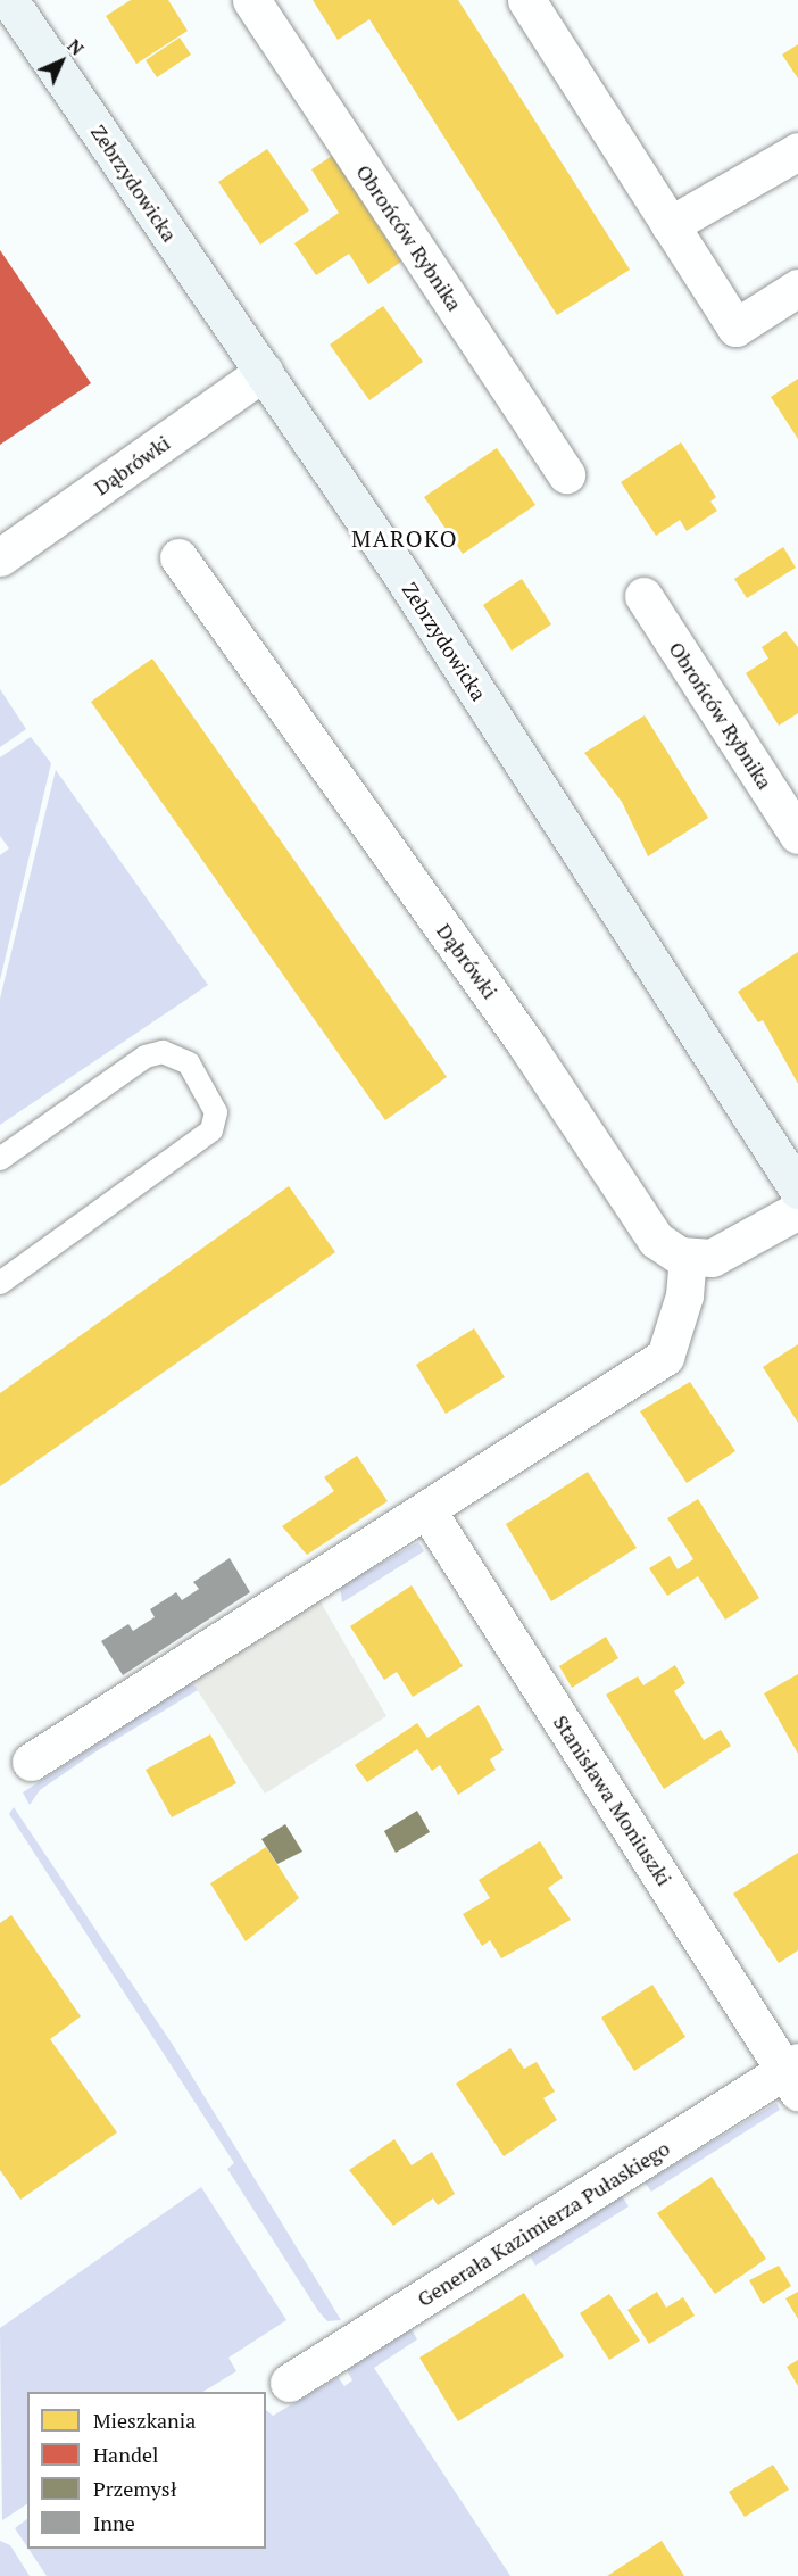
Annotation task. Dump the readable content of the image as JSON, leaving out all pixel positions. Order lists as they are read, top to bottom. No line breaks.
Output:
{"streets":{"street":["Zebrzydowicka","Obrońców Rybnika","Dąbrówki","Stanisława Moniuszki","Generała Kazimierza Pułaskiego"]},"crossings":[["Zebrzydowicka","Dąbrówki"],["Stanisława Moniuszki","Generała Kazimierza Pułaskiego"]],"districts":["MAROKO"],"legend":["Mieszkania","Handel","Przemysł","Inne"],"north":"top right"}
